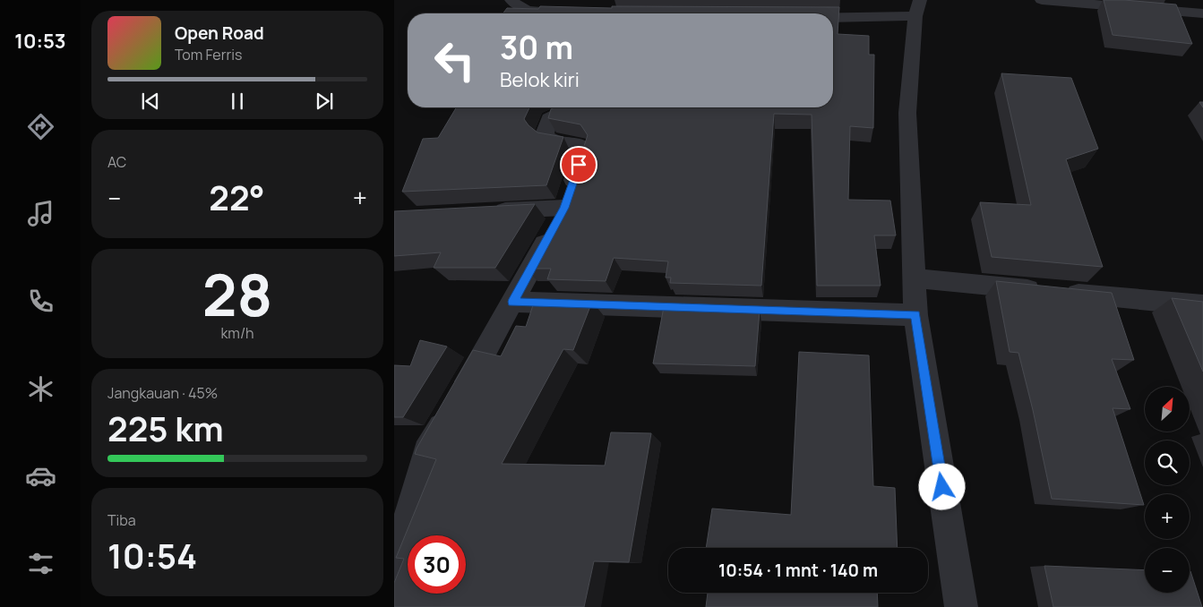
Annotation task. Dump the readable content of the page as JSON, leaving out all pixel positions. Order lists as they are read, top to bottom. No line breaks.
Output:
{"north":"top right","page":{"tabs":"10:53","turn":["30 m","Belok kiri"],"song":["Open Road","Tom Ferris"],"tile":["AC",["28","km/h"],["Jangkauan · 45%","225 km"],["Tiba","10:54"]],"heat":["−","22°","+"],"map_buttons":["+","−"],"limit":"30","trip":"10:54 · 1 mnt · 140 m"}}
